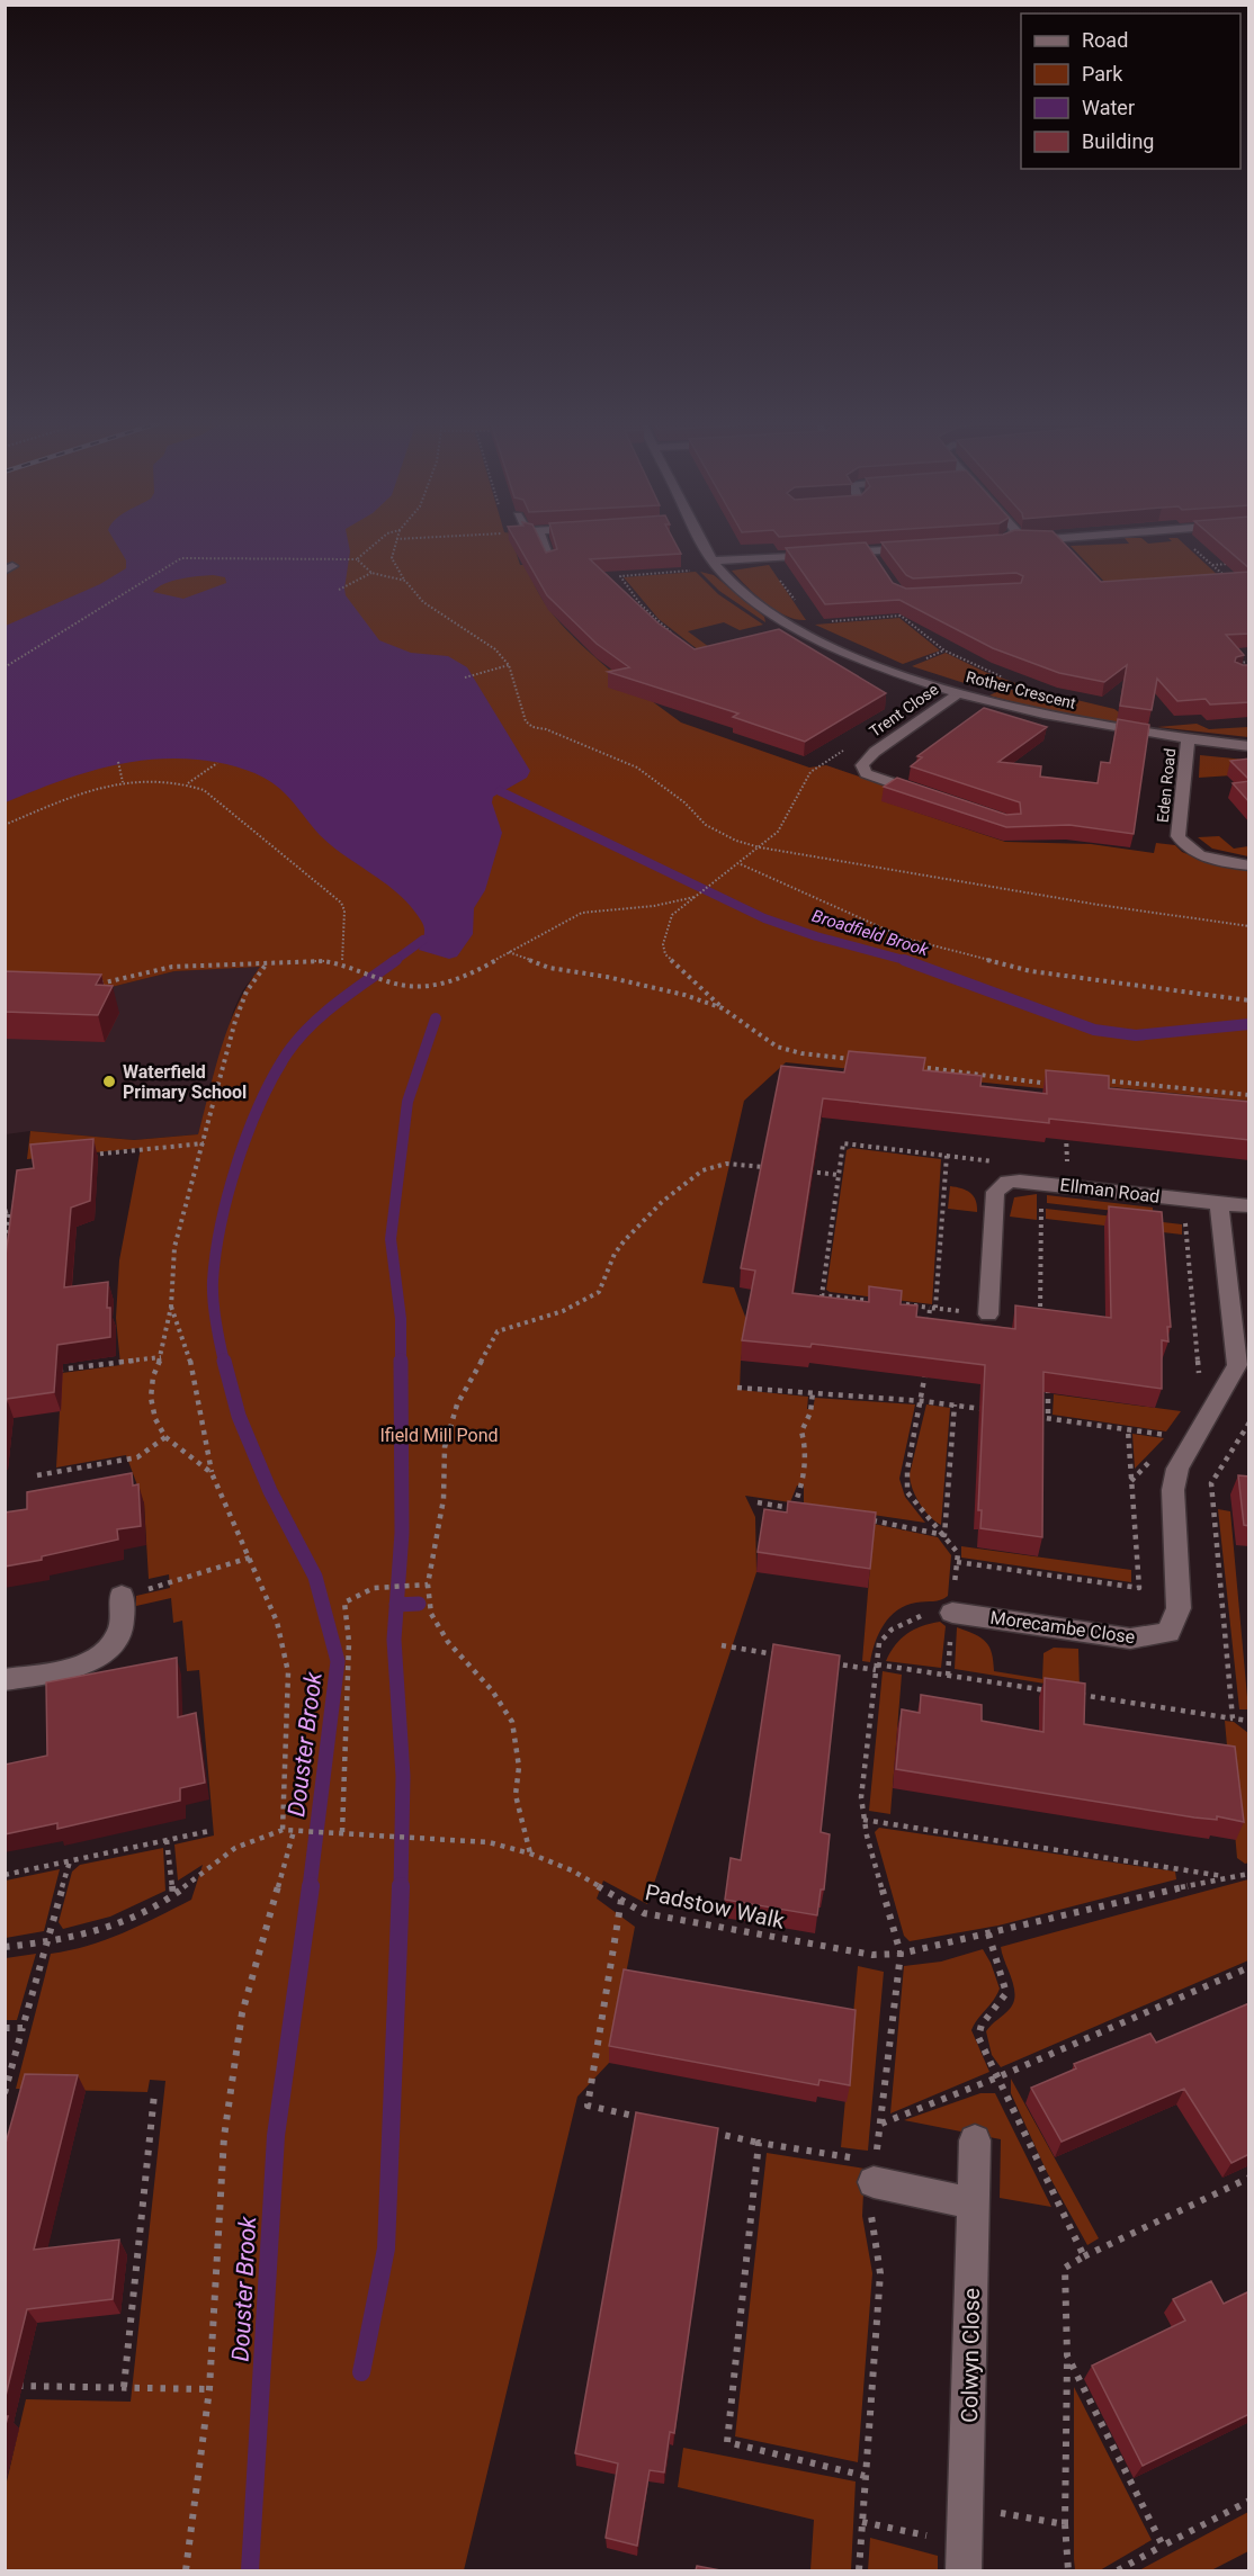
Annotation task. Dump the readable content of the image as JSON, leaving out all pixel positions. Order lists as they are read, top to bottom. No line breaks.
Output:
{"streets":{"street":["Rother Crescent","Trent Close","Eden Road","Ellman Road","Morecambe Close","Colwyn Close"],"path":["Padstow Walk"]},"crossings":[["Rother Crescent","Trent Close"],["Rother Crescent","Eden Road"],["Ellman Road","Morecambe Close"]],"water":["Broadfield Brook","Douster Brook"],"parks":["Ifield Mill Pond"],"places":["Waterfield Primary School"],"legend":["Road","Park","Water","Building"]}
